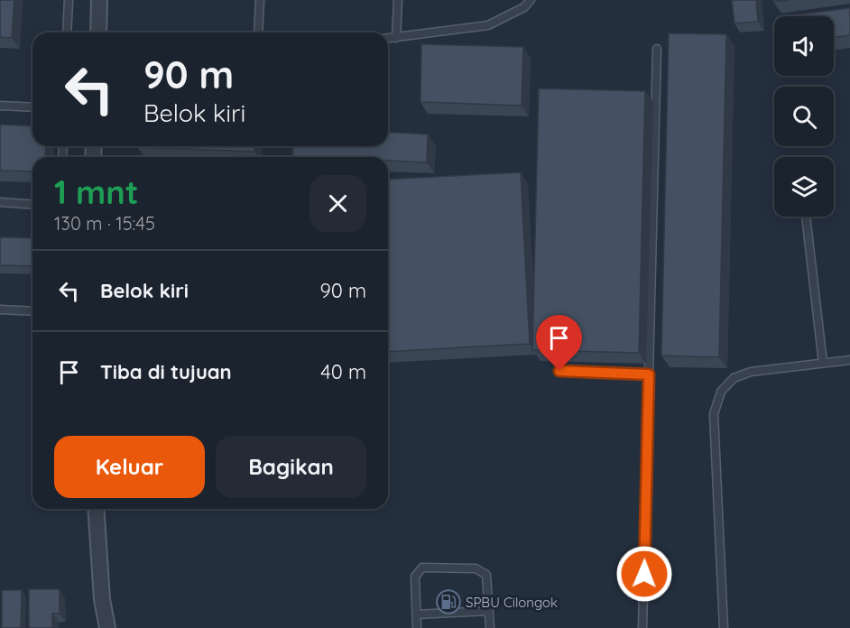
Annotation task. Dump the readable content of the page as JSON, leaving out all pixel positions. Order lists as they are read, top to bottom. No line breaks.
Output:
{"places":{"fuel station":["SPBU Cilongok"]},"page":{"turn":["90 m","Belok kiri"],"heading":["1 mnt","130 m · 15:45"],"list":[{"name":"Belok kiri","value":"90 m"},{"name":"Tiba di tujuan","value":"40 m"}],"buttons":["Keluar","Bagikan"]}}
